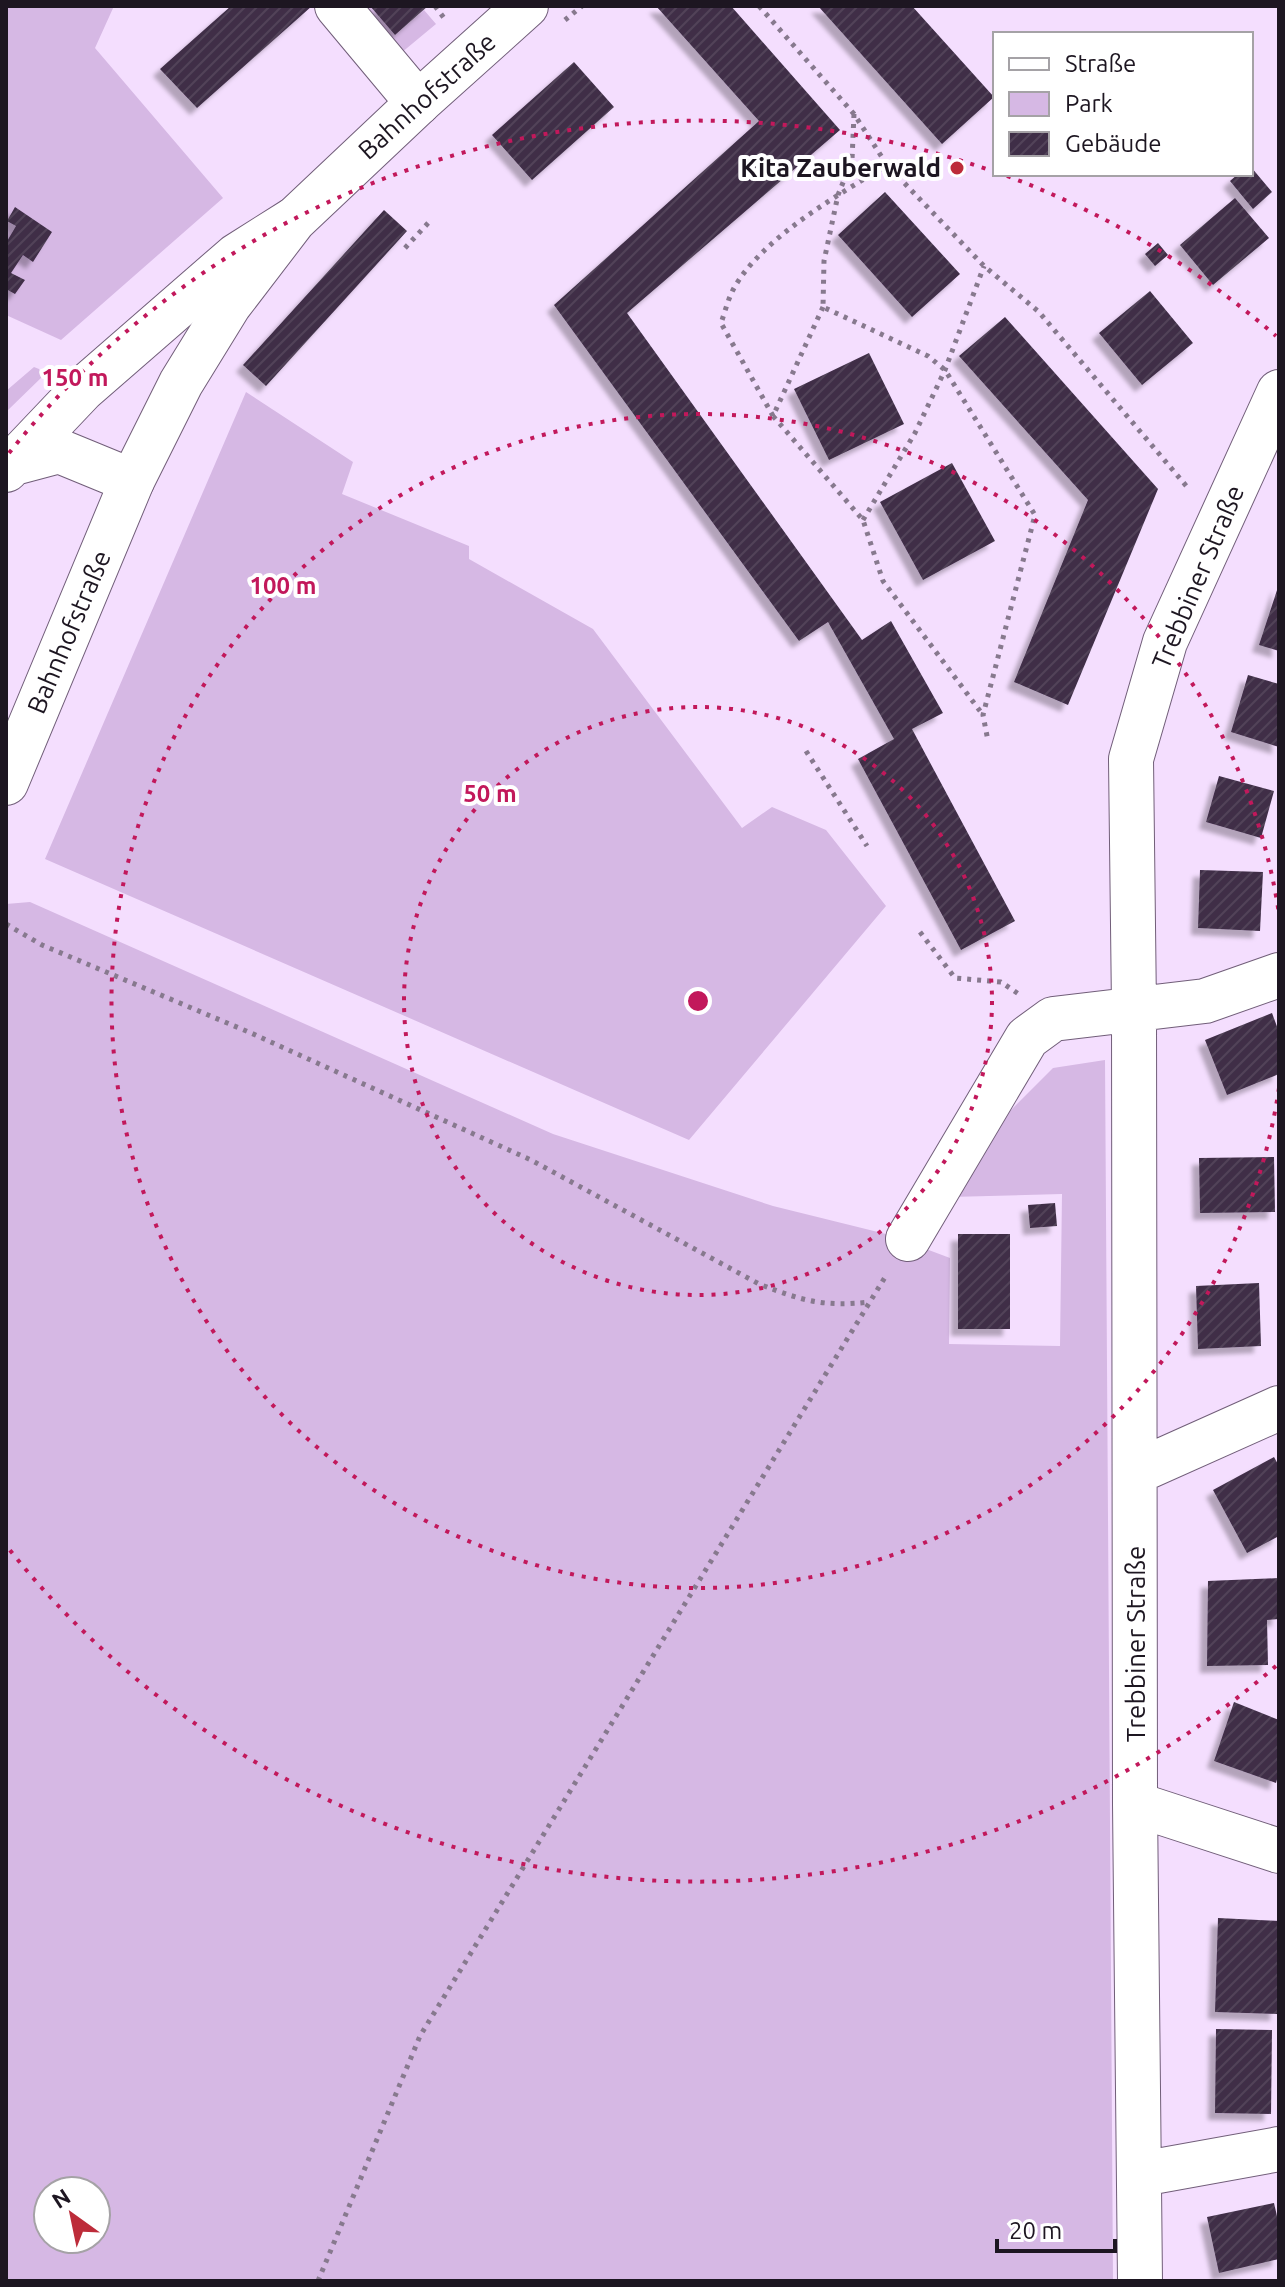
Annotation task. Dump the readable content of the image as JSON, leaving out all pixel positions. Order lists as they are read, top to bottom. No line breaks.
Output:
{"streets":{"street":["Bahnhofstraße","Trebbiner Straße"]},"places":["Kita Zauberwald"],"legend":["Straße","Park","Gebäude"],"scale_bar":"20 m","north":"top left","rings":["150 m","100 m","50 m"]}
